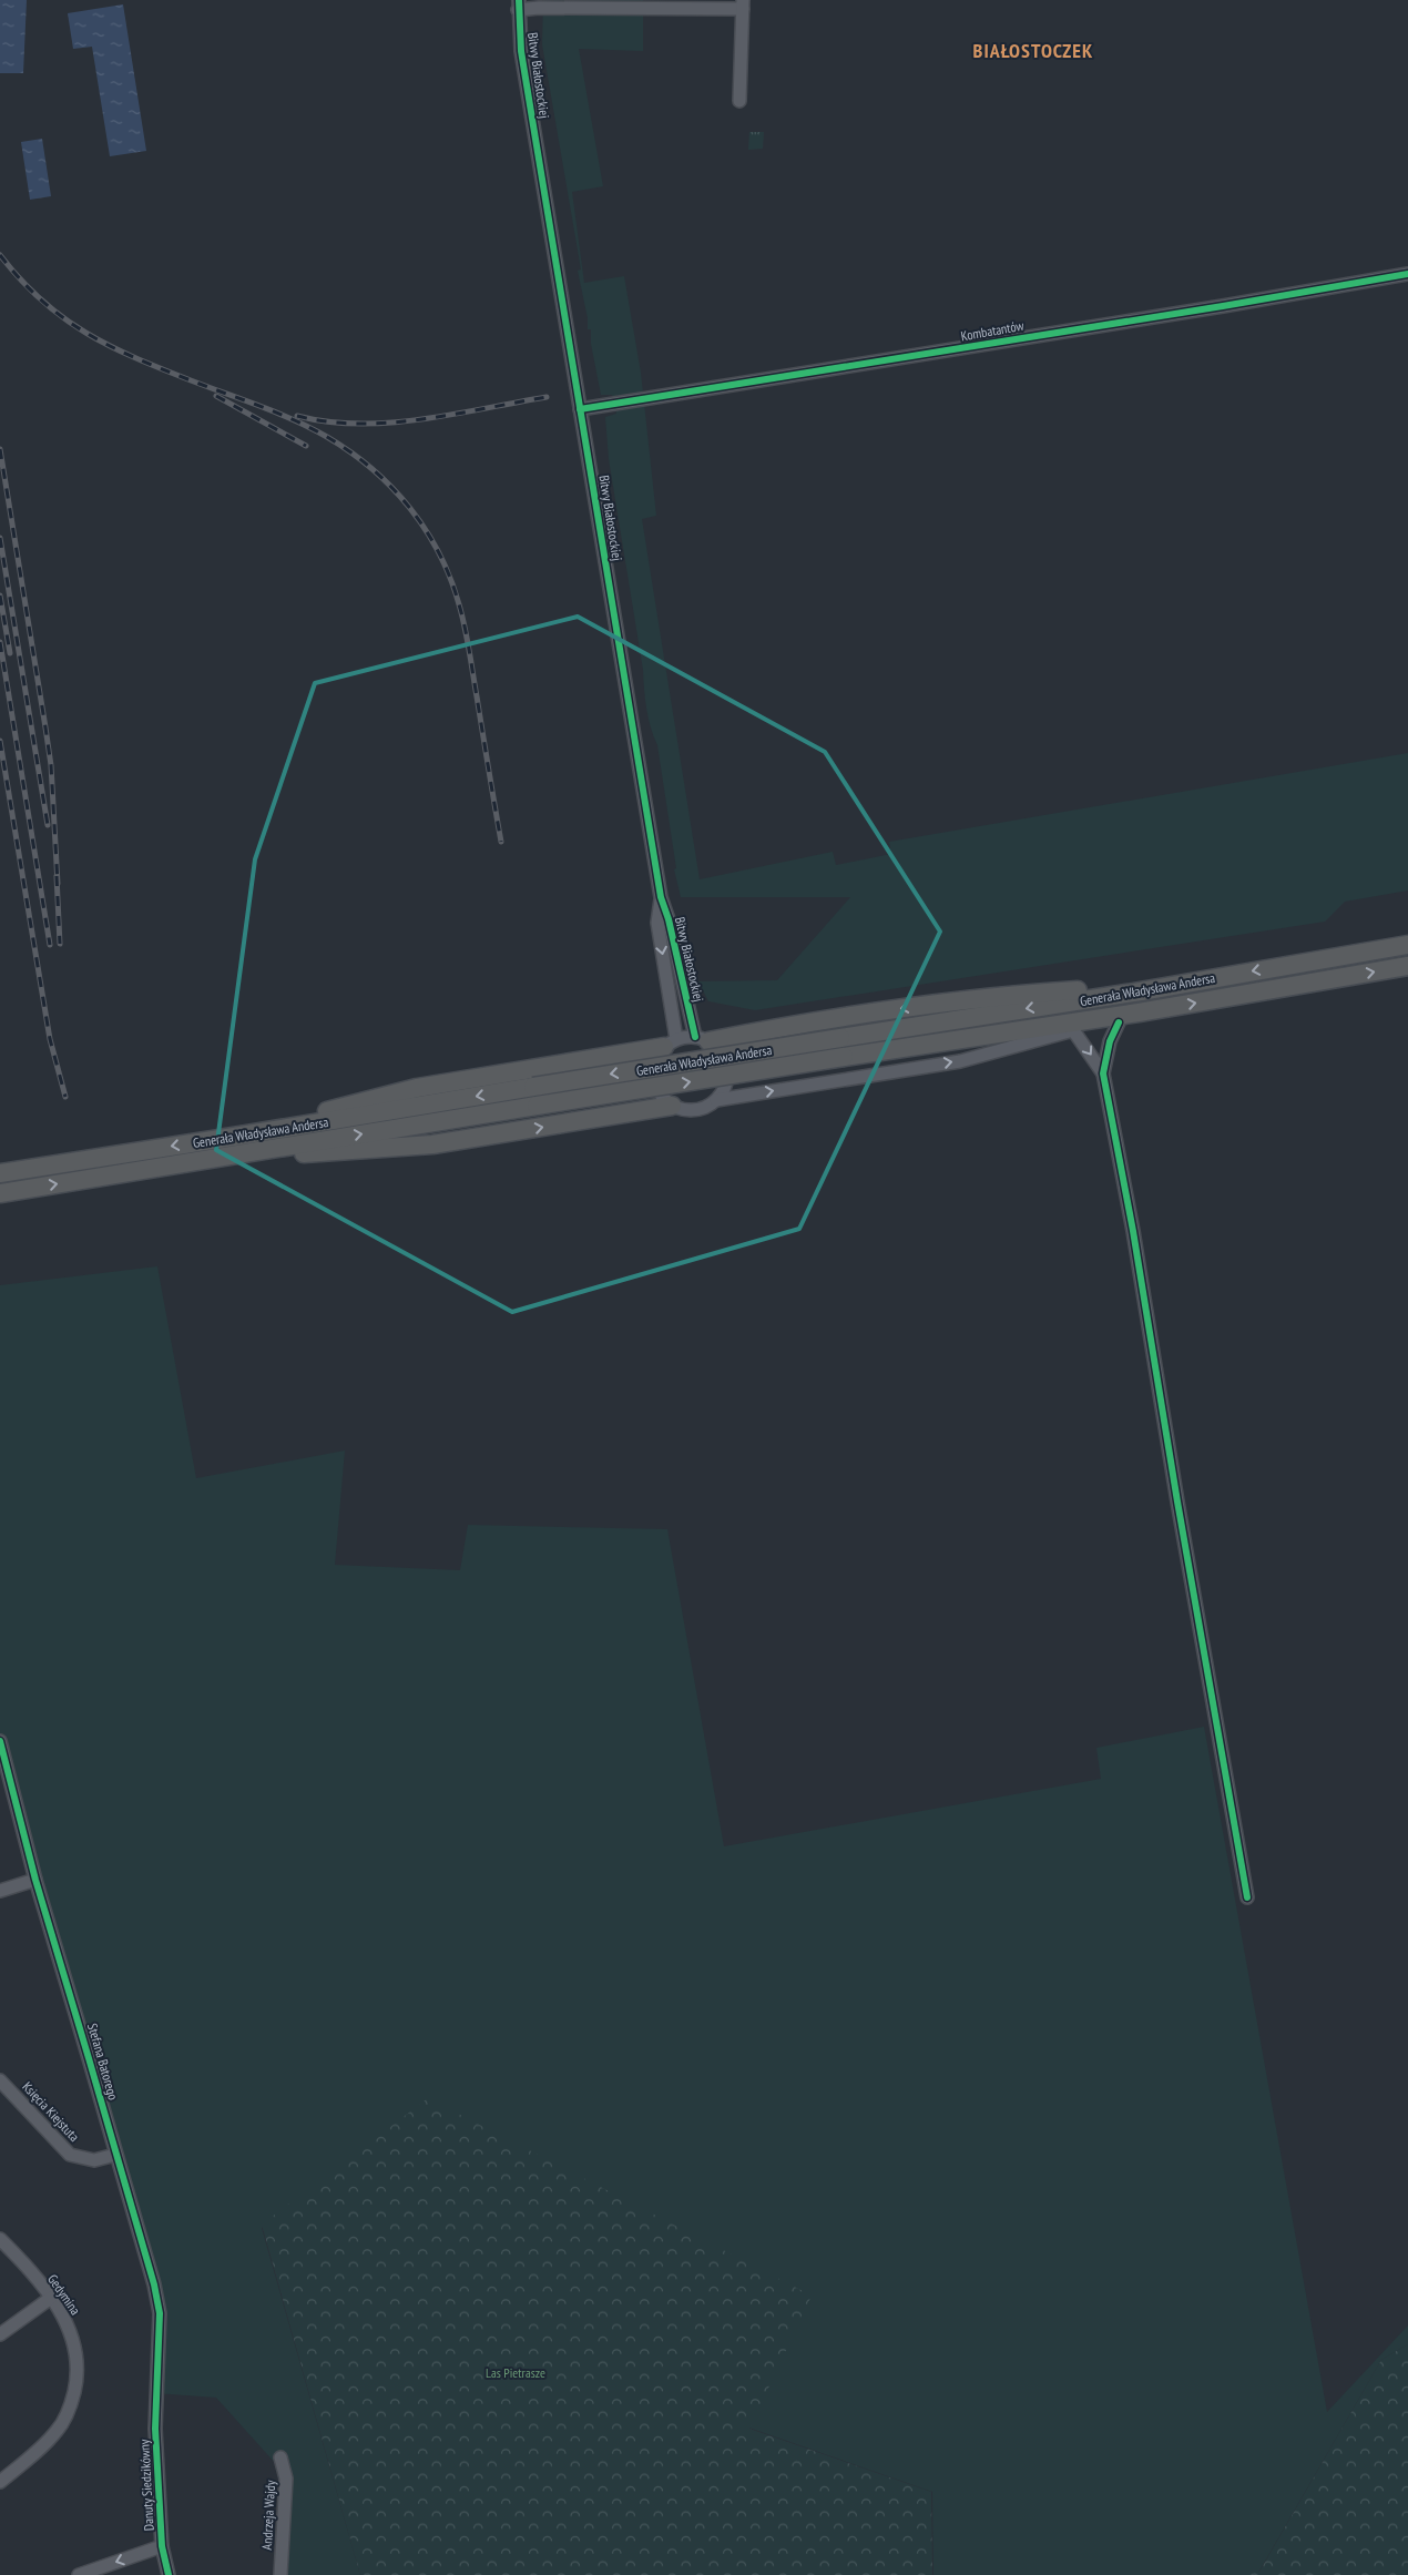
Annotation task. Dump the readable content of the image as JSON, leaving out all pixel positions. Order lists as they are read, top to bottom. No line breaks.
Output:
{"streets":{"highway":["Generała Władysława Andersa"],"street":["Bitwy Białostockiej","Kombatantów","Stefana Batorego","Księcia Kiejstuta","Gedymina","Danuty Siedzikówny","Andrzeja Wajdy"]},"crossings":[["Bitwy Białostockiej","Kombatantów"],["Stefana Batorego","Księcia Kiejstuta"],["Stefana Batorego","Danuty Siedzikówny"]],"districts":["BIAŁOSTOCZEK"],"parks":["Las Pietrasze"]}
